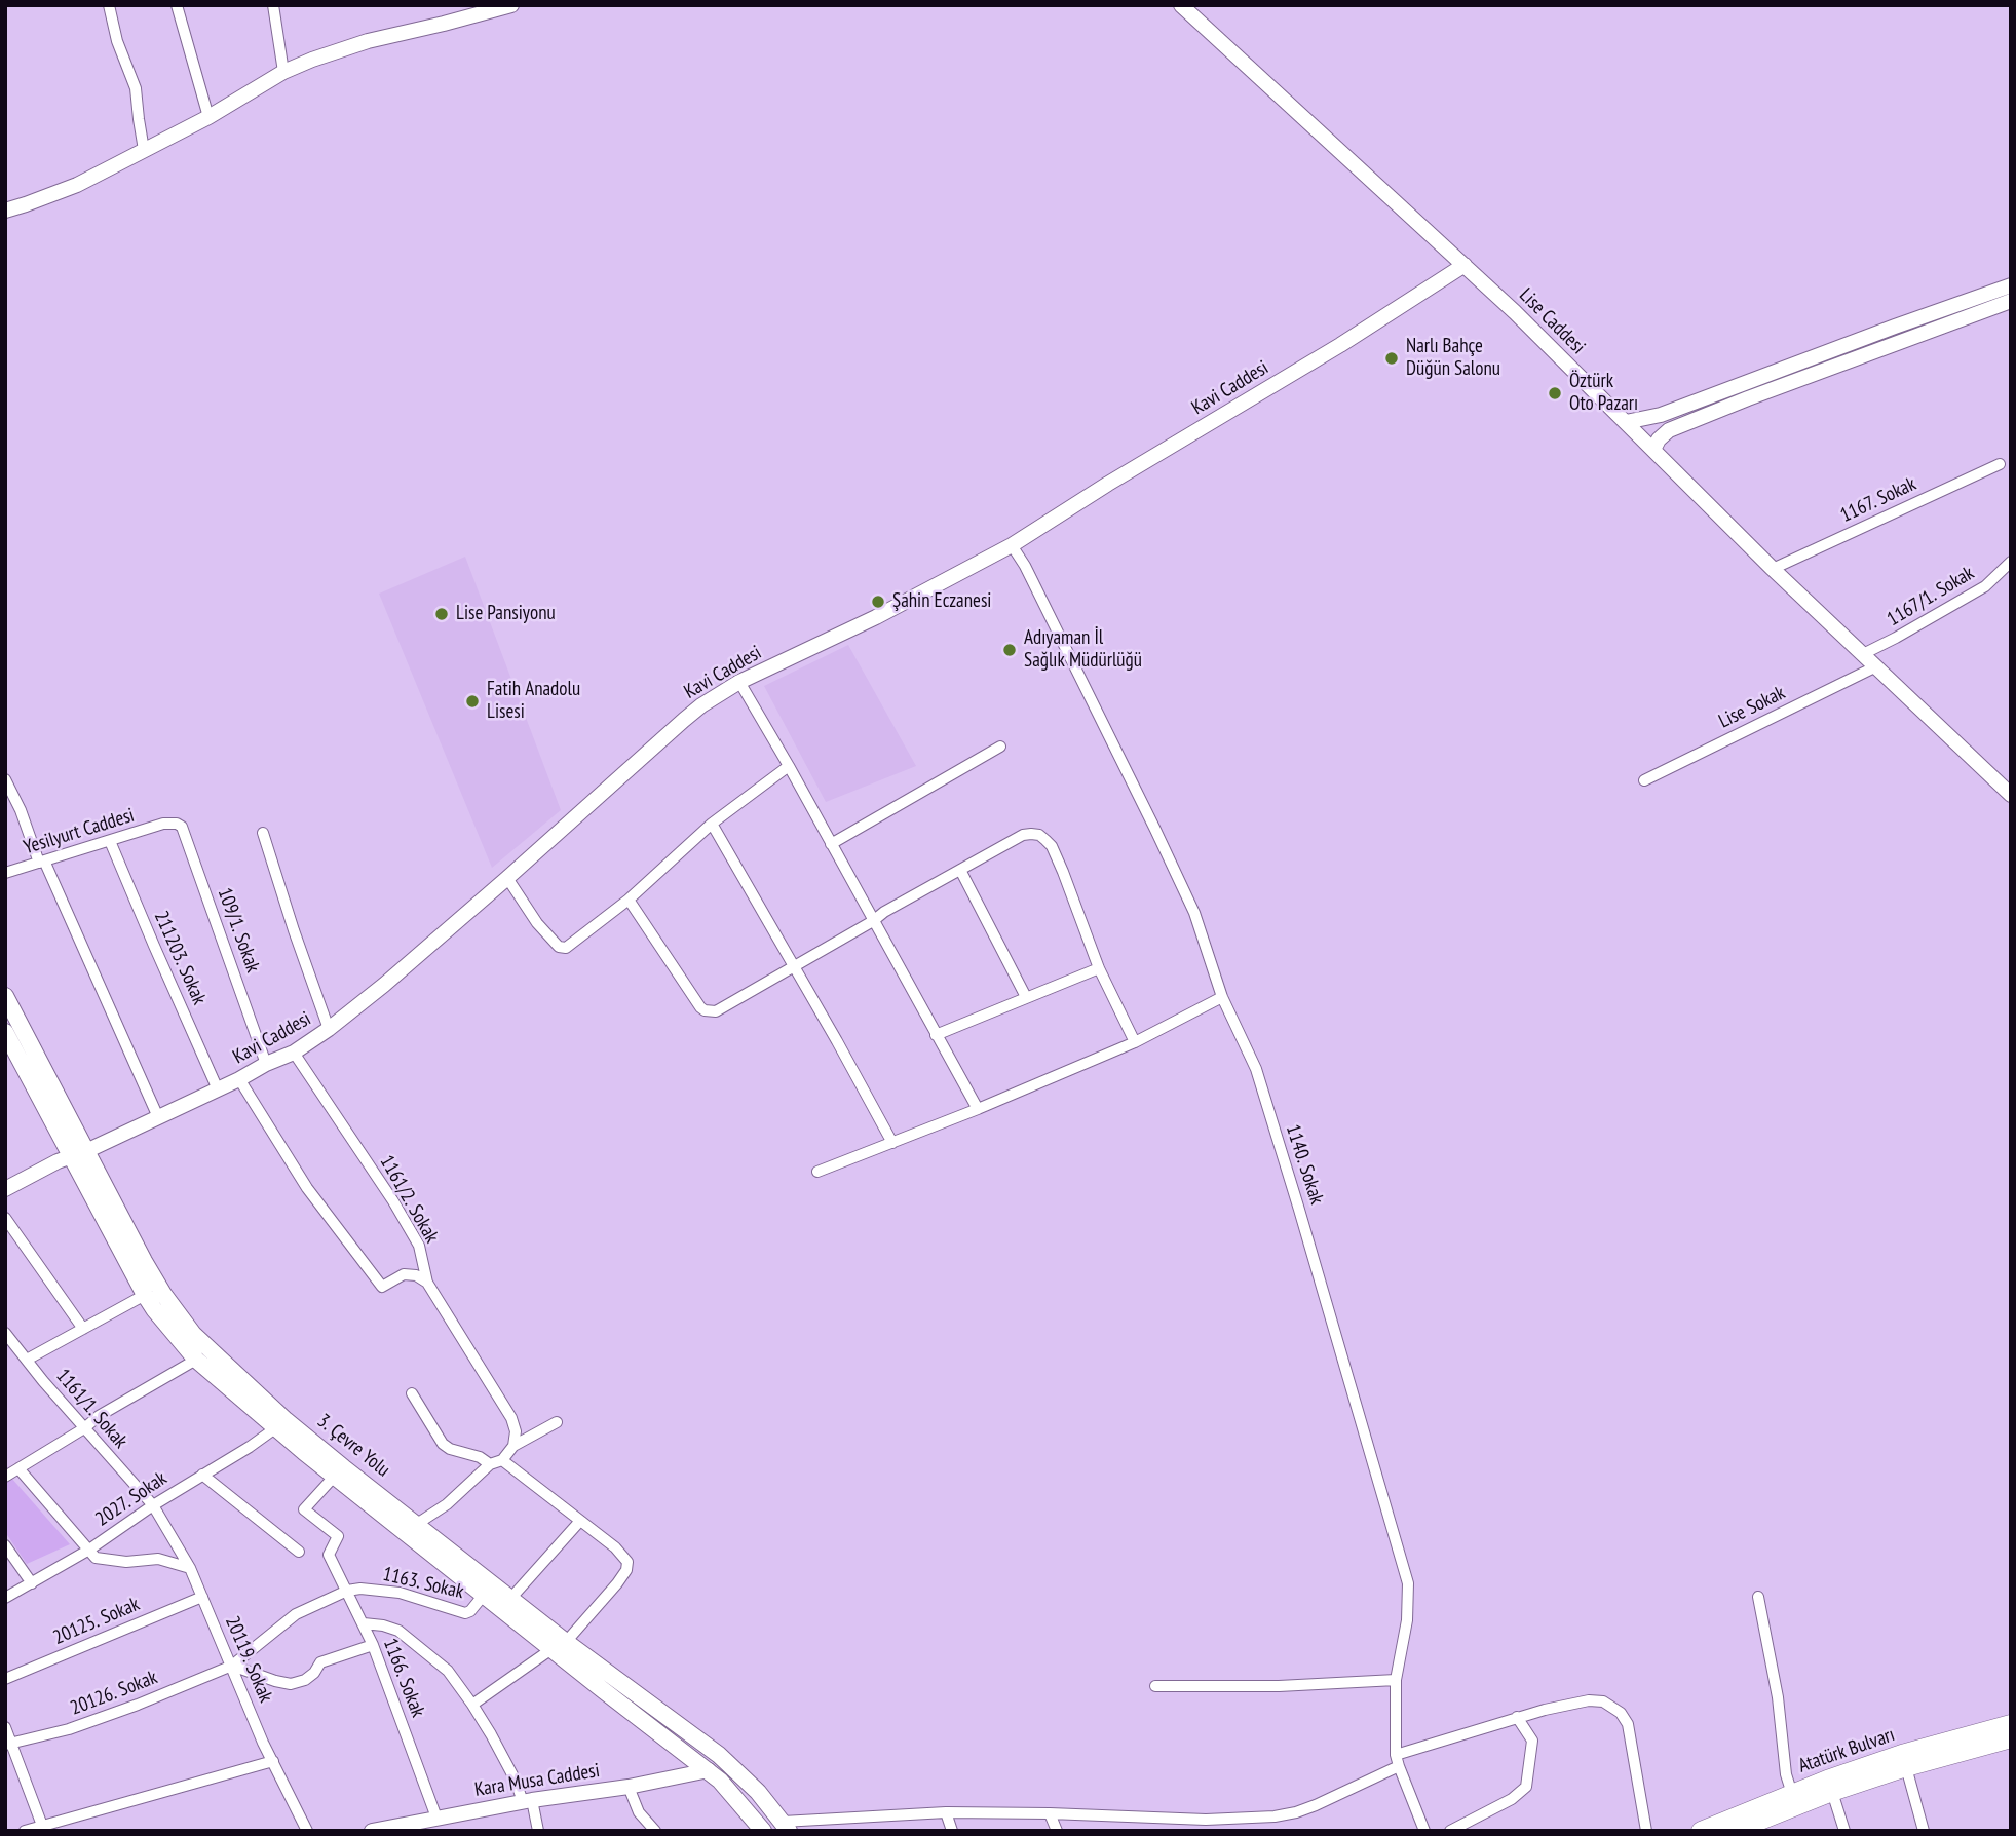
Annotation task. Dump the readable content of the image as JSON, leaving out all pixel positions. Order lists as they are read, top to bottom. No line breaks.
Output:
{"streets":{"highway":["Atatürk Bulvarı"],"main road":["3. Çevre Yolu"],"street":["Lise Caddesi","Kavi Caddesi","1167. Sokak","1167/1. Sokak","Lise Sokak","Yesilyurt Caddesi","109/1. Sokak","211203. Sokak","1140. Sokak","1161/2. Sokak","1161/1. Sokak","2027. Sokak","1163. Sokak","20125. Sokak","20119. Sokak","1166. Sokak","20126. Sokak","Kara Musa Caddesi"]},"crossings":[["Lise Caddesi","Kavi Caddesi"],["Lise Caddesi","1167. Sokak"],["Lise Caddesi","1167/1. Sokak"],["Lise Caddesi","Lise Sokak"],["Kavi Caddesi","109/1. Sokak"],["Kavi Caddesi","211203. Sokak"],["Kavi Caddesi","1140. Sokak"],["Kavi Caddesi","1161/2. Sokak"],["Kavi Caddesi","3. Çevre Yolu"],["Yesilyurt Caddesi","109/1. Sokak"],["Yesilyurt Caddesi","211203. Sokak"],["1161/1. Sokak","2027. Sokak"],["1161/1. Sokak","20119. Sokak"],["3. Çevre Yolu","2027. Sokak"],["3. Çevre Yolu","1163. Sokak"],["3. Çevre Yolu","1166. Sokak"],["3. Çevre Yolu","Kara Musa Caddesi"],["2027. Sokak","20119. Sokak"],["1163. Sokak","1166. Sokak"],["1163. Sokak","20126. Sokak"],["20125. Sokak","20119. Sokak"],["20119. Sokak","20126. Sokak"],["1166. Sokak","20126. Sokak"],["1166. Sokak","Kara Musa Caddesi"]],"places":["Narlı Bahçe Düğün Salonu","Öztürk Oto Pazarı","Şahin Eczanesi","Lise Pansiyonu","Adıyaman İl Sağlık Müdürlüğü","Fatih Anadolu Lisesi"]}
